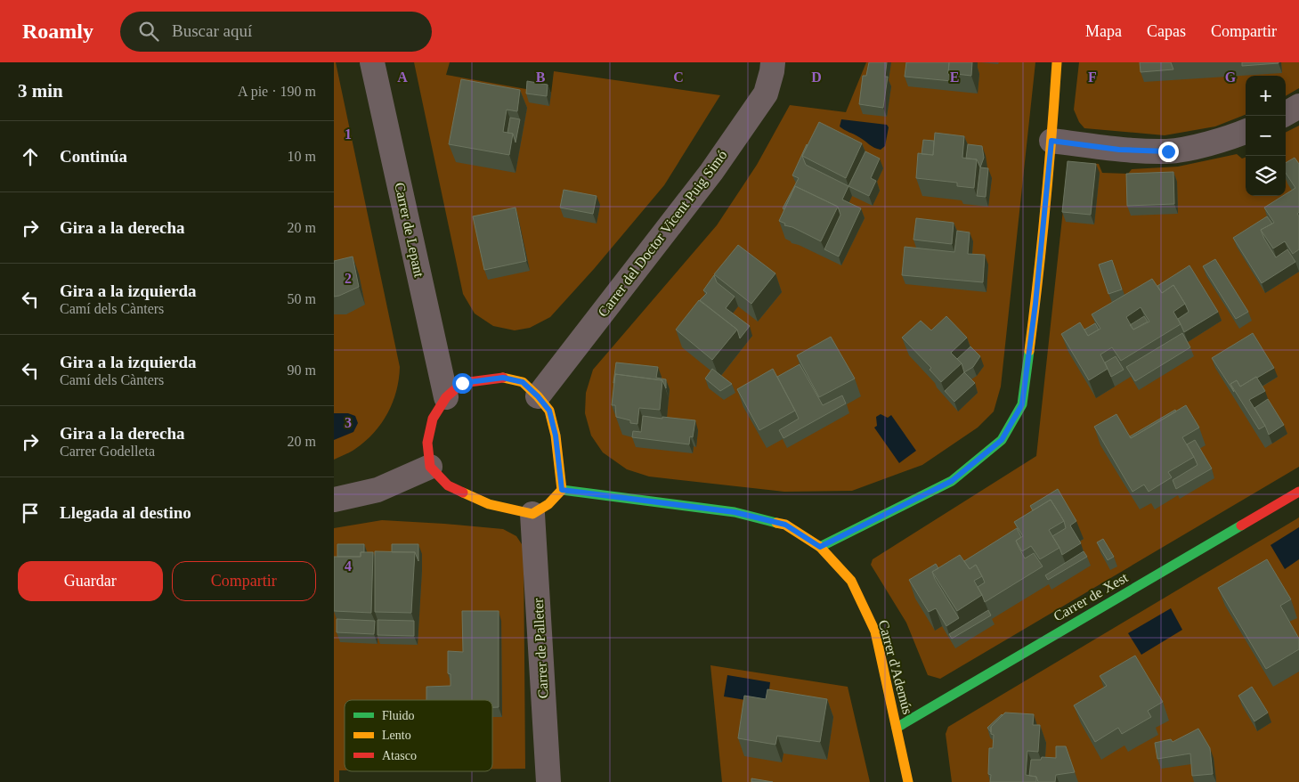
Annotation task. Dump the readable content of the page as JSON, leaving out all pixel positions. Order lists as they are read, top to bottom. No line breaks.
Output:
{"streets":{"street":["Carrer de Lepant","Carrer del Doctor Vicent Puig Simó","Carrer de Xest","Carrer de Palleter","Carrer d'Ademús"]},"crossings":[["Carrer de Lepant","Carrer del Doctor Vicent Puig Simó"],["Carrer de Lepant","Carrer de Palleter"],["Carrer de Lepant","Carrer d'Ademús"],["Carrer del Doctor Vicent Puig Simó","Carrer de Palleter"],["Carrer del Doctor Vicent Puig Simó","Carrer d'Ademús"],["Carrer de Xest","Carrer d'Ademús"],["Carrer de Palleter","Carrer d'Ademús"]],"legend":["Fluido","Lento","Atasco"],"page":{"header":"Roamly","search":"Buscar aquí","nav":["Mapa","Capas","Compartir"],"heading":["3 min","A pie · 190 m"],"map_buttons":["+","−"],"list":[["Continúa","10 m"],["Gira a la derecha","20 m"],["Gira a la izquierda","Camí dels Cànters","50 m"],["Gira a la izquierda","Camí dels Cànters","90 m"],["Gira a la derecha","Carrer Godelleta","20 m"],"Llegada al destino"],"buttons":["Guardar","Compartir"]},"grid":{"columns":["A","B","C","D","E","F","G"],"rows":["1","2","3","4"]}}
